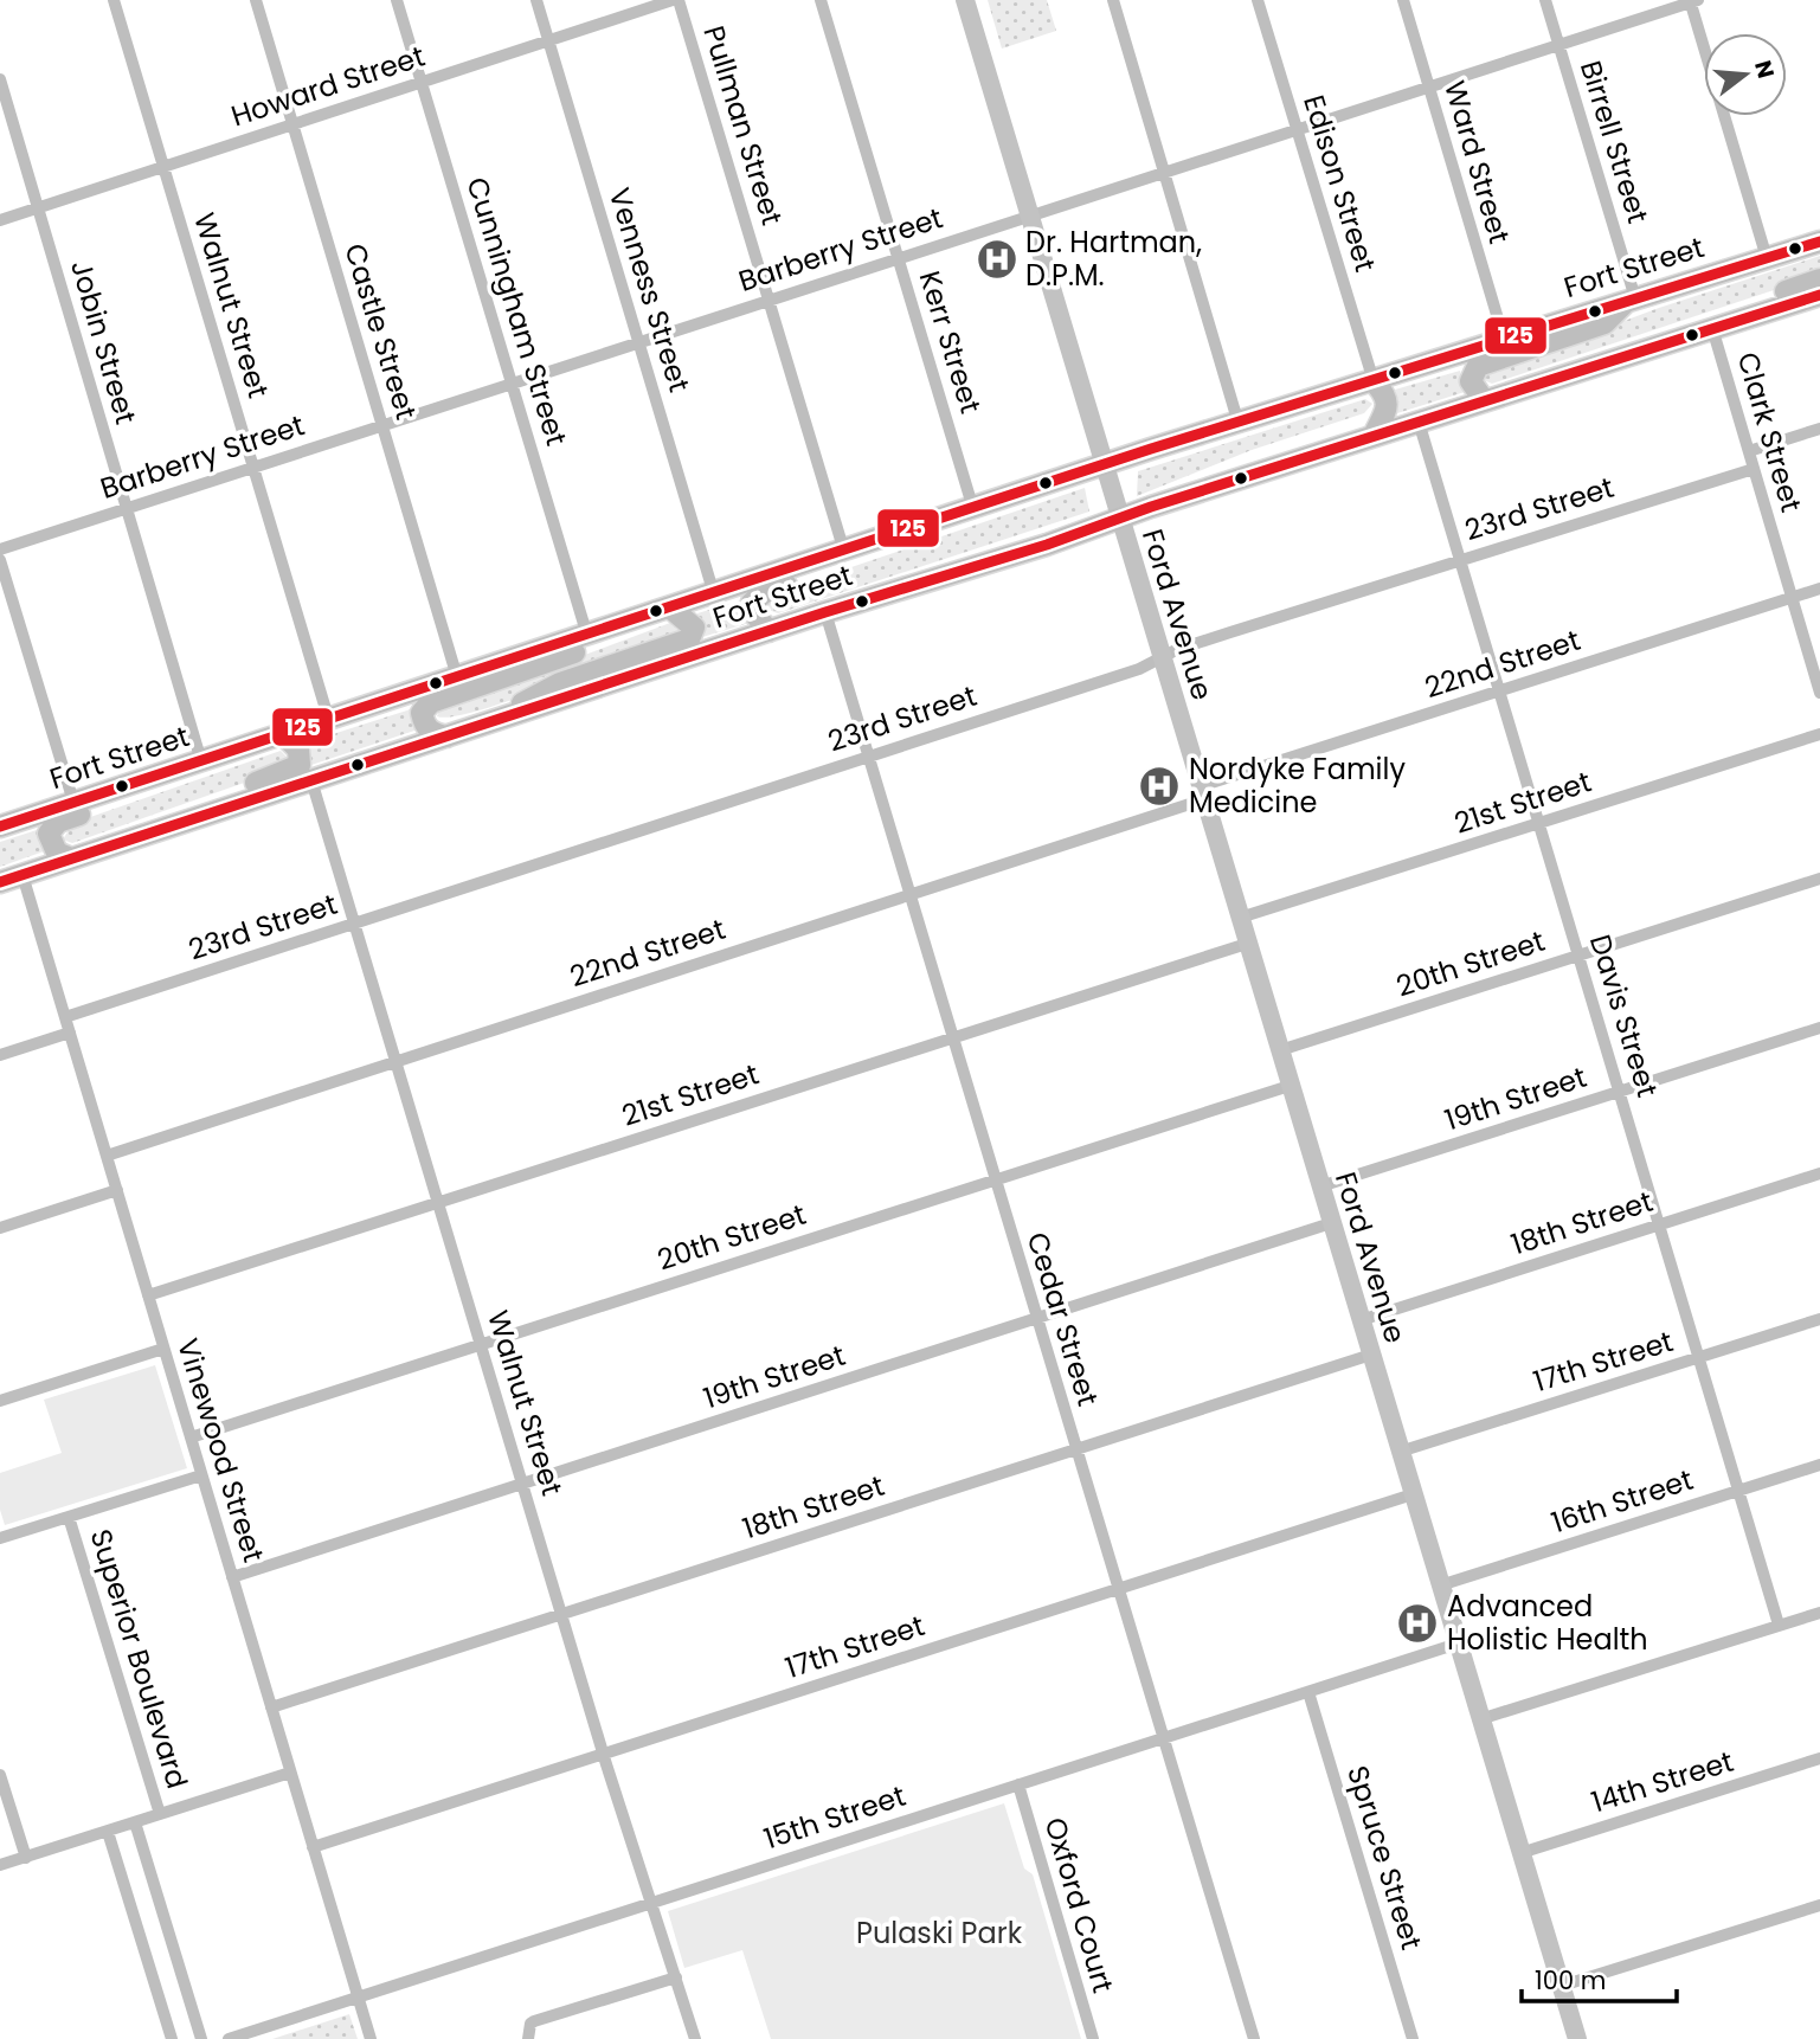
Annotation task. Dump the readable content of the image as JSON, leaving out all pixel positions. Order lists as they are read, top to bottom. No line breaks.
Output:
{"streets":{"main road":["Fort Street","Ford Avenue"],"street":["Howard Street","Pullman Street","Birrell Street","Ward Street","Edison Street","Barberry Street","Venness Street","Walnut Street","Cunningham Street","Castle Street","Jobin Street","Kerr Street","Clark Street","23rd Street","22nd Street","21st Street","20th Street","Davis Street","19th Street","18th Street","Cedar Street","17th Street","Vinewood Street","16th Street","Superior Boulevard","14th Street","15th Street","Spruce Street","Oxford Court"]},"crossings":[["Howard Street","Venness Street"],["Howard Street","Walnut Street"],["Howard Street","Cunningham Street"],["Howard Street","Castle Street"],["Howard Street","Jobin Street"],["Pullman Street","Barberry Street"],["Pullman Street","Fort Street"],["Birrell Street","Barberry Street"],["Birrell Street","Fort Street"],["Ward Street","Barberry Street"],["Ward Street","Fort Street"],["Edison Street","Barberry Street"],["Edison Street","Fort Street"],["Barberry Street","Venness Street"],["Barberry Street","Walnut Street"],["Barberry Street","Cunningham Street"],["Barberry Street","Castle Street"],["Barberry Street","Jobin Street"],["Barberry Street","Kerr Street"],["Barberry Street","Ford Avenue"],["Fort Street","Venness Street"],["Fort Street","Walnut Street"],["Fort Street","Cunningham Street"],["Fort Street","Castle Street"],["Fort Street","Jobin Street"],["Fort Street","Kerr Street"],["Fort Street","Clark Street"],["Fort Street","Ford Avenue"],["Fort Street","Davis Street"],["Fort Street","Cedar Street"],["Fort Street","Vinewood Street"],["Walnut Street","23rd Street"],["Walnut Street","22nd Street"],["Walnut Street","21st Street"],["Walnut Street","20th Street"],["Walnut Street","19th Street"],["Walnut Street","18th Street"],["Walnut Street","17th Street"],["Walnut Street","15th Street"],["Clark Street","23rd Street"],["Clark Street","22nd Street"],["23rd Street","Ford Avenue"],["23rd Street","Davis Street"],["23rd Street","Cedar Street"],["23rd Street","Vinewood Street"],["Ford Avenue","22nd Street"],["Ford Avenue","21st Street"],["Ford Avenue","20th Street"],["Ford Avenue","19th Street"],["Ford Avenue","18th Street"],["Ford Avenue","17th Street"],["Ford Avenue","16th Street"],["Ford Avenue","14th Street"],["Ford Avenue","15th Street"],["22nd Street","Davis Street"],["22nd Street","Cedar Street"],["22nd Street","Vinewood Street"],["21st Street","Davis Street"],["21st Street","Cedar Street"],["21st Street","Vinewood Street"],["20th Street","Davis Street"],["20th Street","Cedar Street"],["20th Street","Vinewood Street"],["Davis Street","19th Street"],["Davis Street","18th Street"],["Davis Street","17th Street"],["Davis Street","16th Street"],["19th Street","Cedar Street"],["19th Street","Vinewood Street"],["18th Street","Cedar Street"],["18th Street","Vinewood Street"],["Cedar Street","17th Street"],["Cedar Street","15th Street"],["17th Street","Vinewood Street"],["Vinewood Street","15th Street"],["15th Street","Spruce Street"],["15th Street","Oxford Court"]],"parks":["Pulaski Park"],"places":{"hospital":["Dr. Hartman, D.P.M.","Nordyke Family Medicine","Advanced Holistic Health"]},"lines":["transit line 125"],"scale_bar":"100 m","north":"right"}
